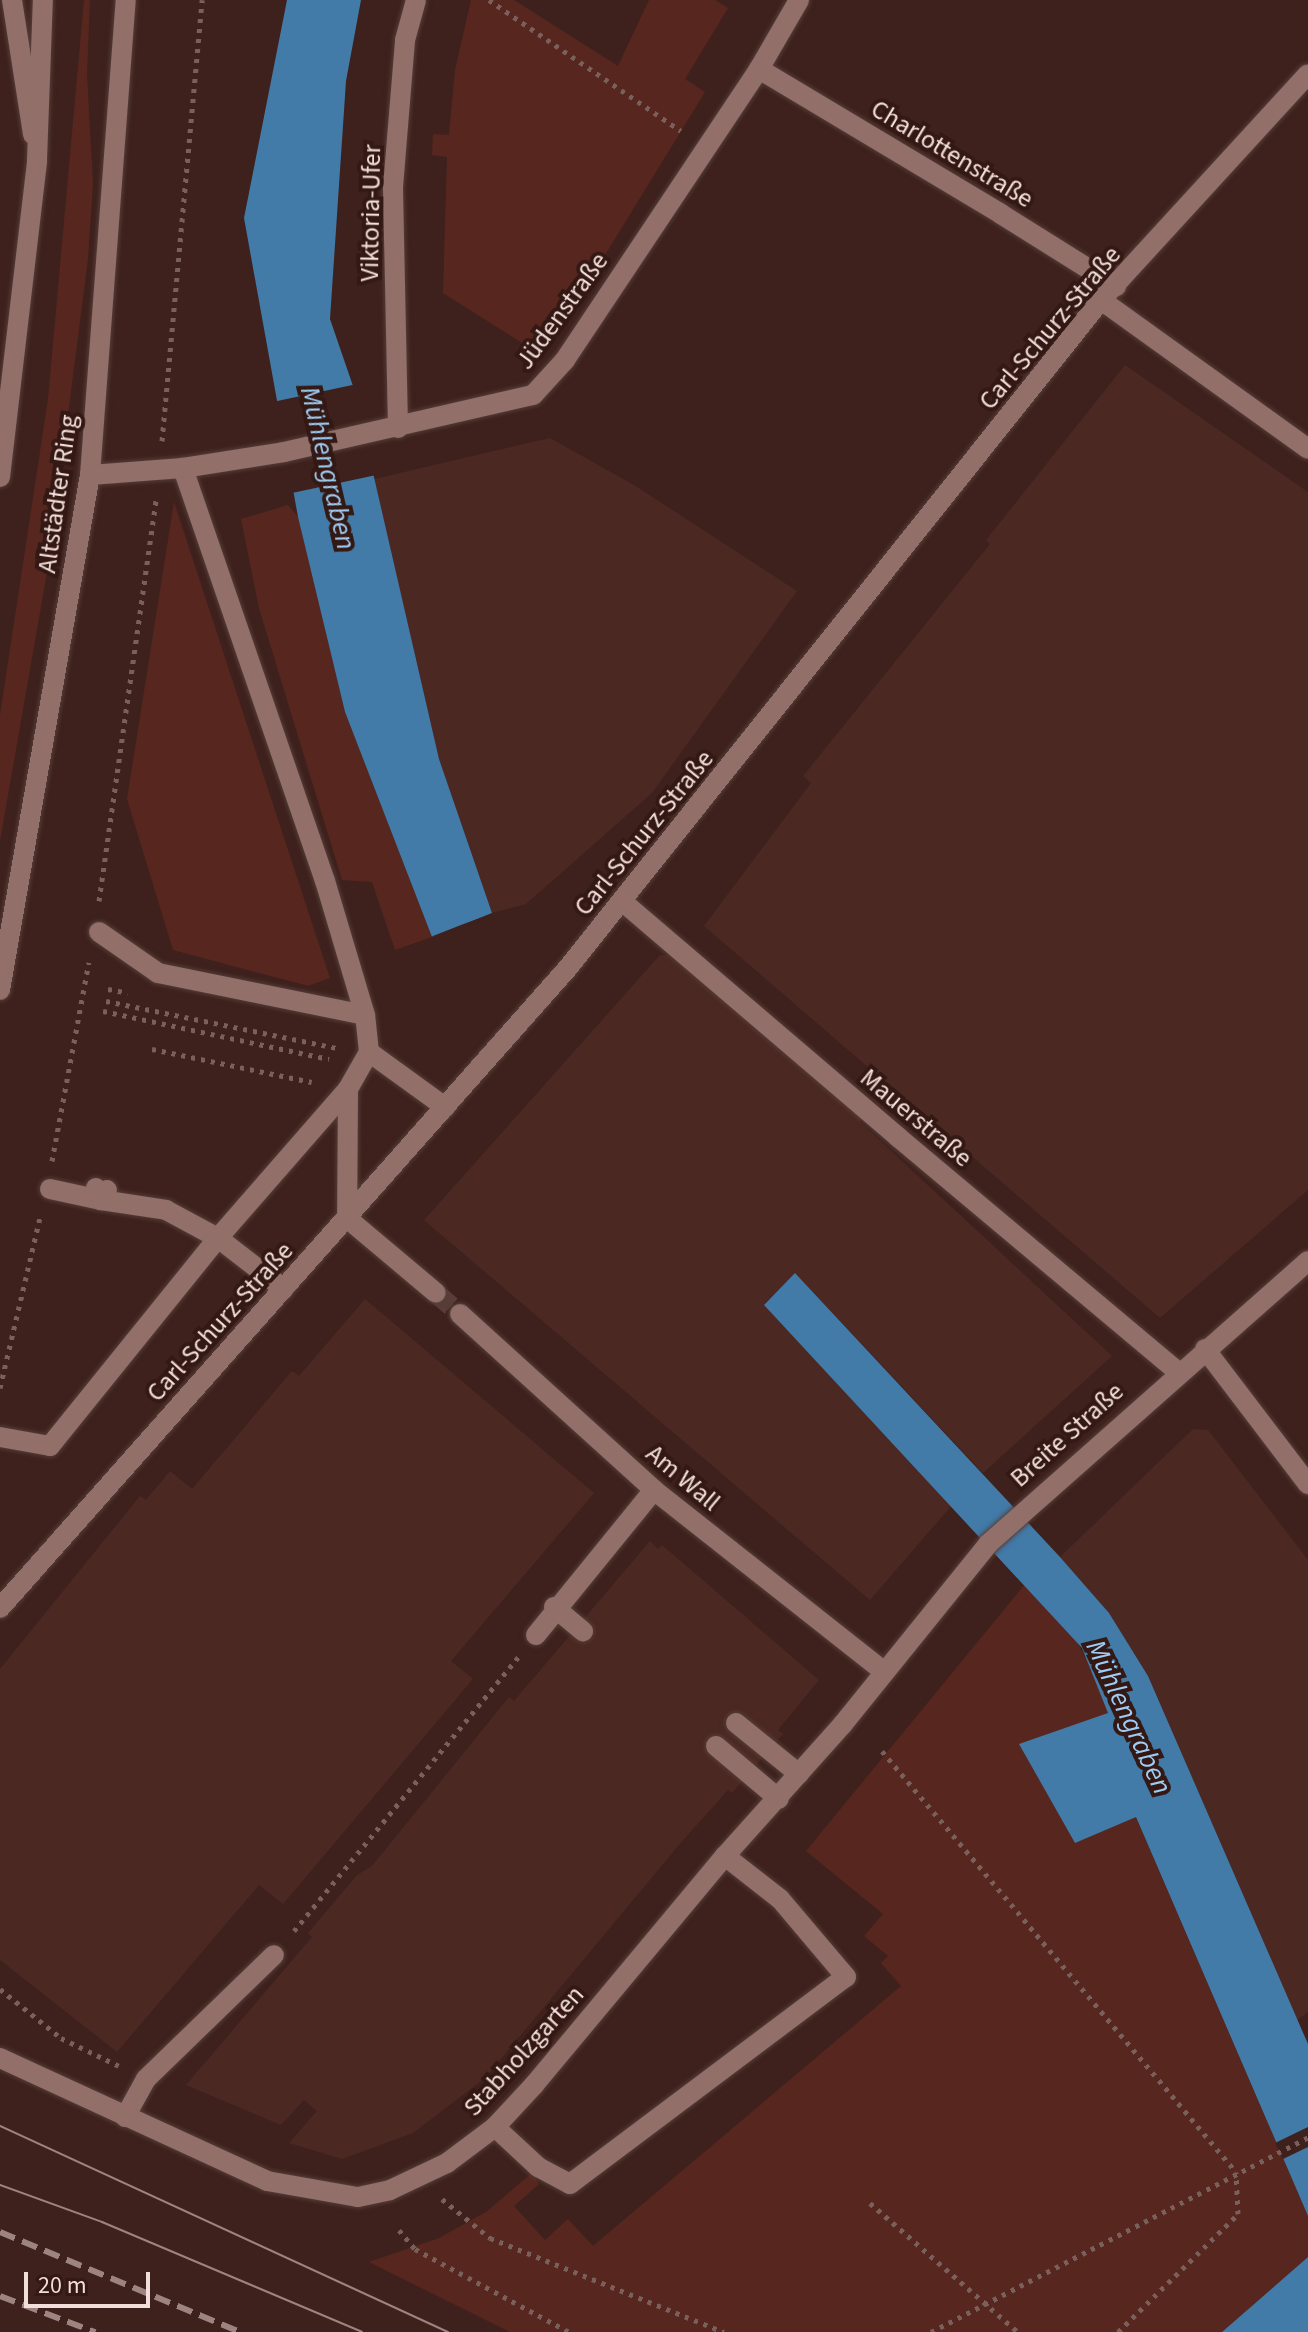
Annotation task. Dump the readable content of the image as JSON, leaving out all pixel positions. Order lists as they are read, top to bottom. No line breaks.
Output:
{"streets":{"street":["Charlottenstraße","Viktoria-Ufer","Jüdenstraße","Carl-Schurz-Straße","Altstädter Ring","Mauerstraße","Breite Straße","Am Wall","Stabholzgarten"]},"crossings":[["Charlottenstraße","Jüdenstraße"],["Charlottenstraße","Carl-Schurz-Straße"],["Viktoria-Ufer","Jüdenstraße"],["Jüdenstraße","Altstädter Ring"],["Carl-Schurz-Straße","Mauerstraße"],["Mauerstraße","Breite Straße"],["Breite Straße","Am Wall"],["Breite Straße","Stabholzgarten"],["Am Wall","Stabholzgarten"]],"water":["Mühlengraben"],"scale_bar":"20 m"}
